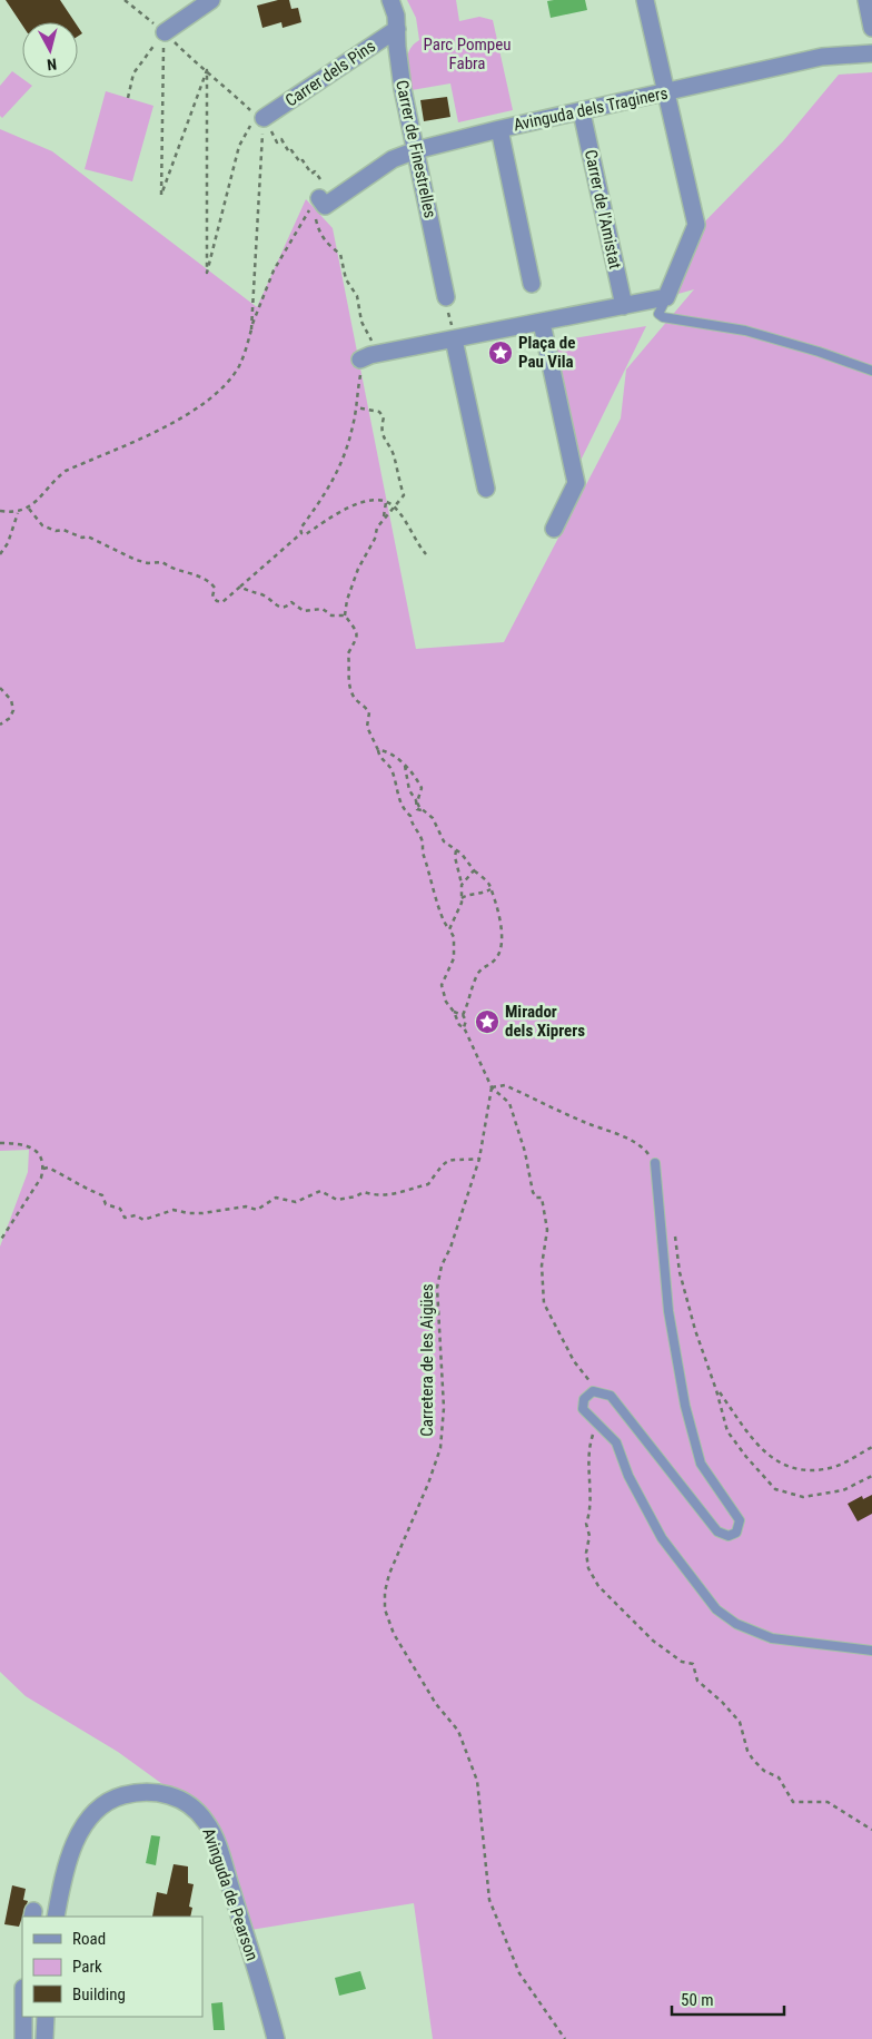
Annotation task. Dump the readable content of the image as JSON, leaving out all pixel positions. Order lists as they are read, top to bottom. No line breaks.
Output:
{"streets":{"street":["Carrer dels Pins","Avinguda dels Traginers","Carrer de Finestrelles","Carrer de l'Amistat","Avinguda de Pearson"],"path":["Carretera de les Aigües"]},"crossings":[["Carrer dels Pins","Carrer de Finestrelles"],["Avinguda dels Traginers","Carrer de Finestrelles"],["Avinguda dels Traginers","Carrer de l'Amistat"]],"parks":["Parc Pompeu Fabra"],"places":{"place":["Plaça de Pau Vila","Mirador dels Xiprers"]},"legend":["Road","Park","Building"],"scale_bar":"50 m","north":"bottom"}
